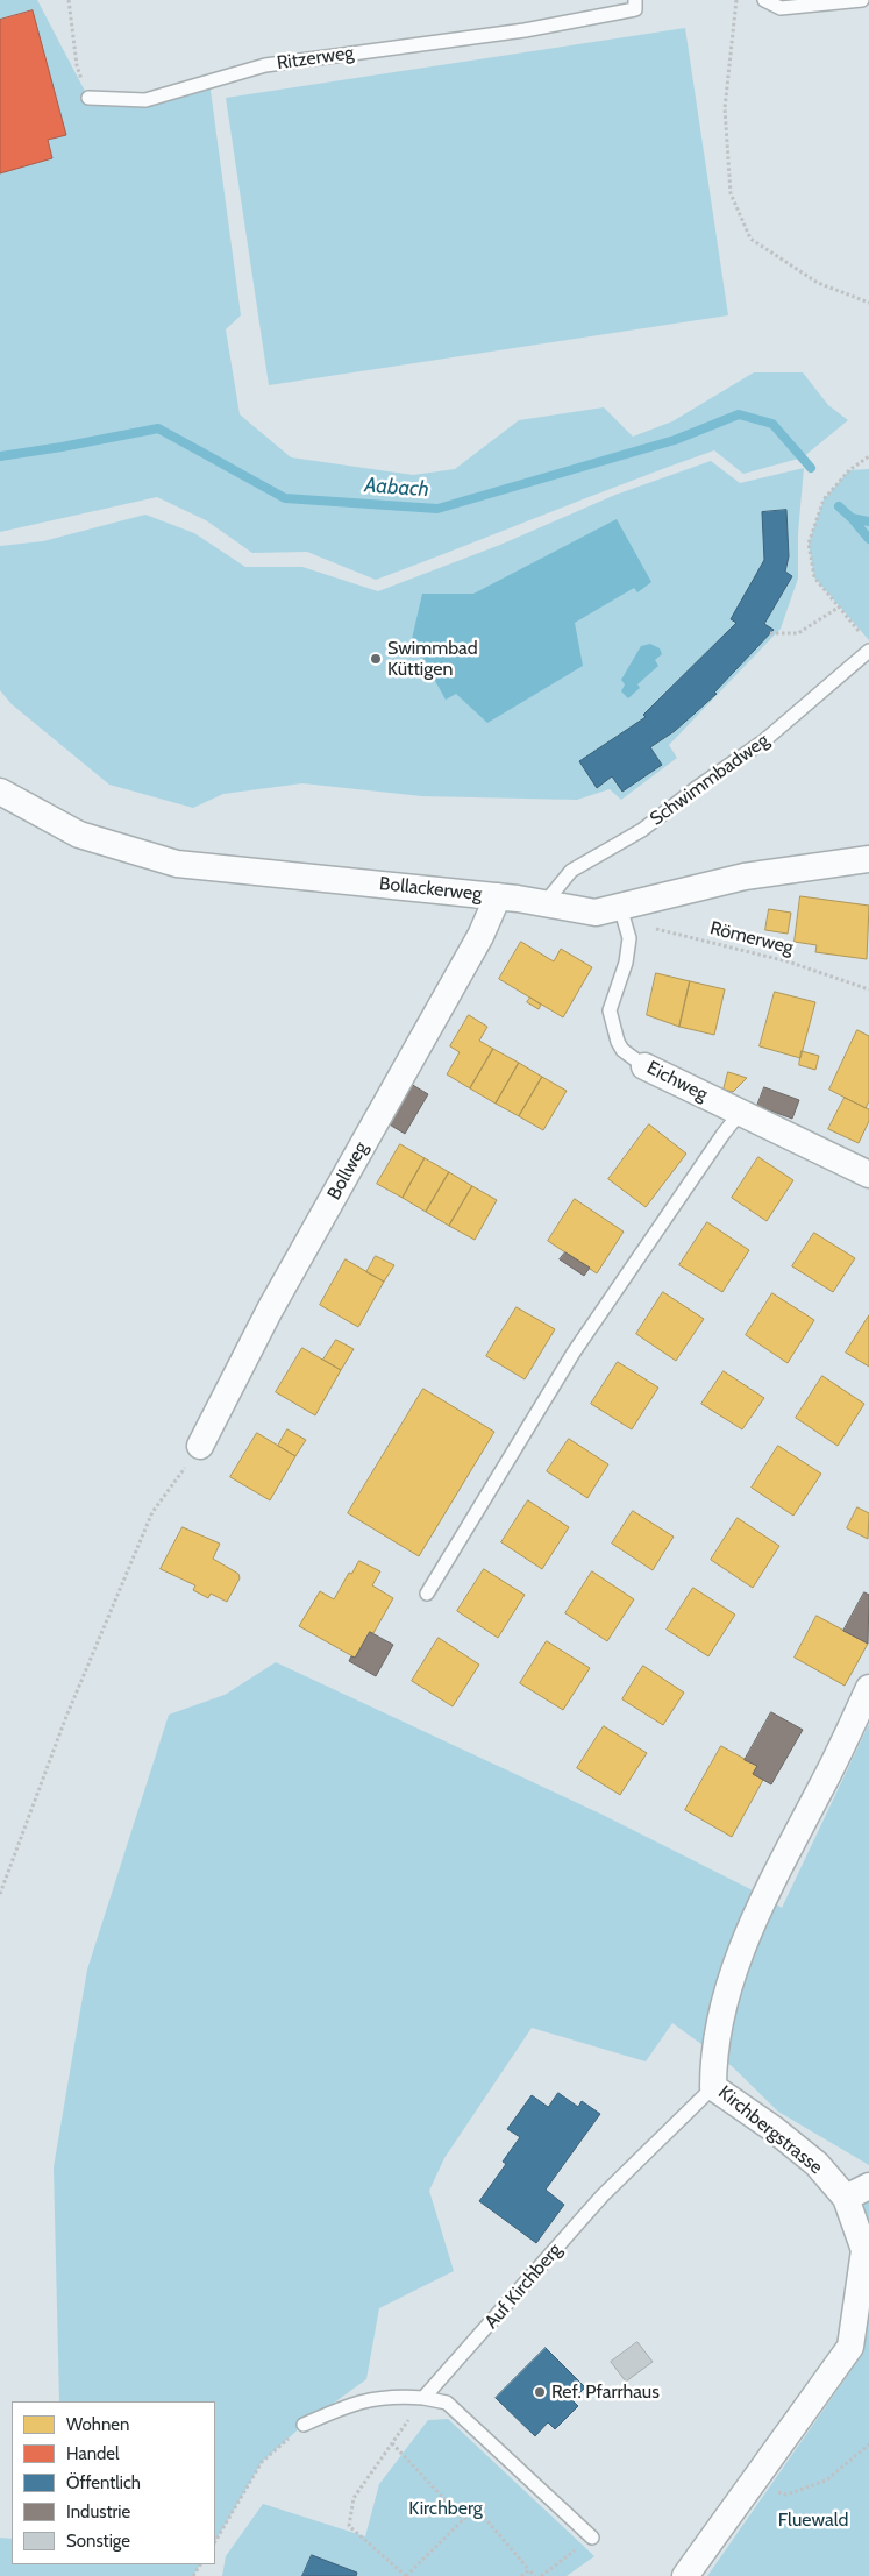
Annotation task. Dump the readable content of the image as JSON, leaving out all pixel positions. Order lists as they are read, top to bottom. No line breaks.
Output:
{"streets":{"street":["Bollackerweg","Eichweg","Bollweg","Kirchbergstrasse"],"lane":["Ritzerweg","Schwimmbadweg","Auf Kirchberg"],"path":["Römerweg"]},"crossings":[["Schwimmbadweg","Bollackerweg"],["Bollackerweg","Römerweg"],["Bollackerweg","Eichweg"],["Bollackerweg","Bollweg"],["Römerweg","Eichweg"],["Kirchbergstrasse","Auf Kirchberg"]],"water":["Aabach"],"parks":["Kirchberg","Fluewald"],"places":["Swimmbad Küttigen","Ref. Pfarrhaus"],"legend":["Wohnen","Handel","Öffentlich","Industrie","Sonstige"]}
